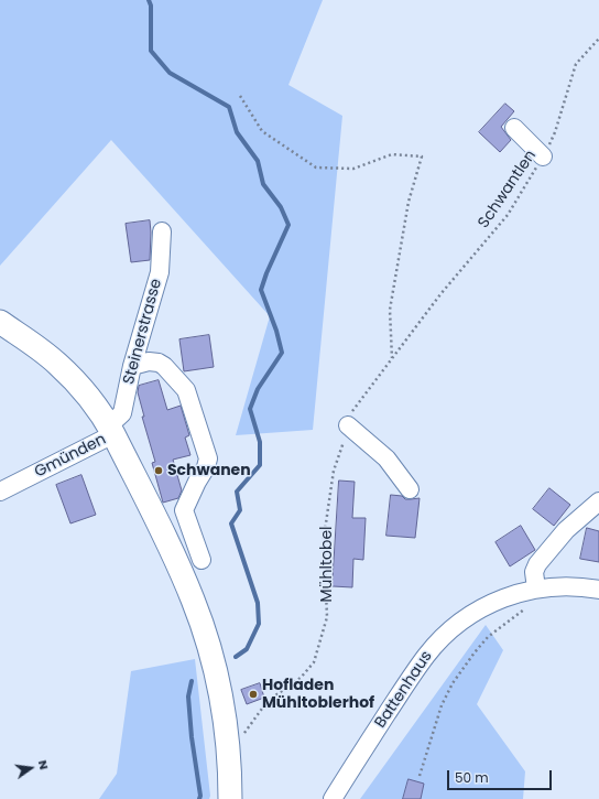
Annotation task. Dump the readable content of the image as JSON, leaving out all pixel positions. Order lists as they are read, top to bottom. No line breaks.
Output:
{"streets":{"main road":["Gmünden"],"street":["Steinerstrasse","Battenhaus"],"path":["Schwantlen","Mühltobel"]},"crossings":[["Schwantlen","Mühltobel"],["Steinerstrasse","Gmünden"]],"places":["Schwanen","Hofladen Mühltoblerhof"],"scale_bar":"50 m","north":"right"}
